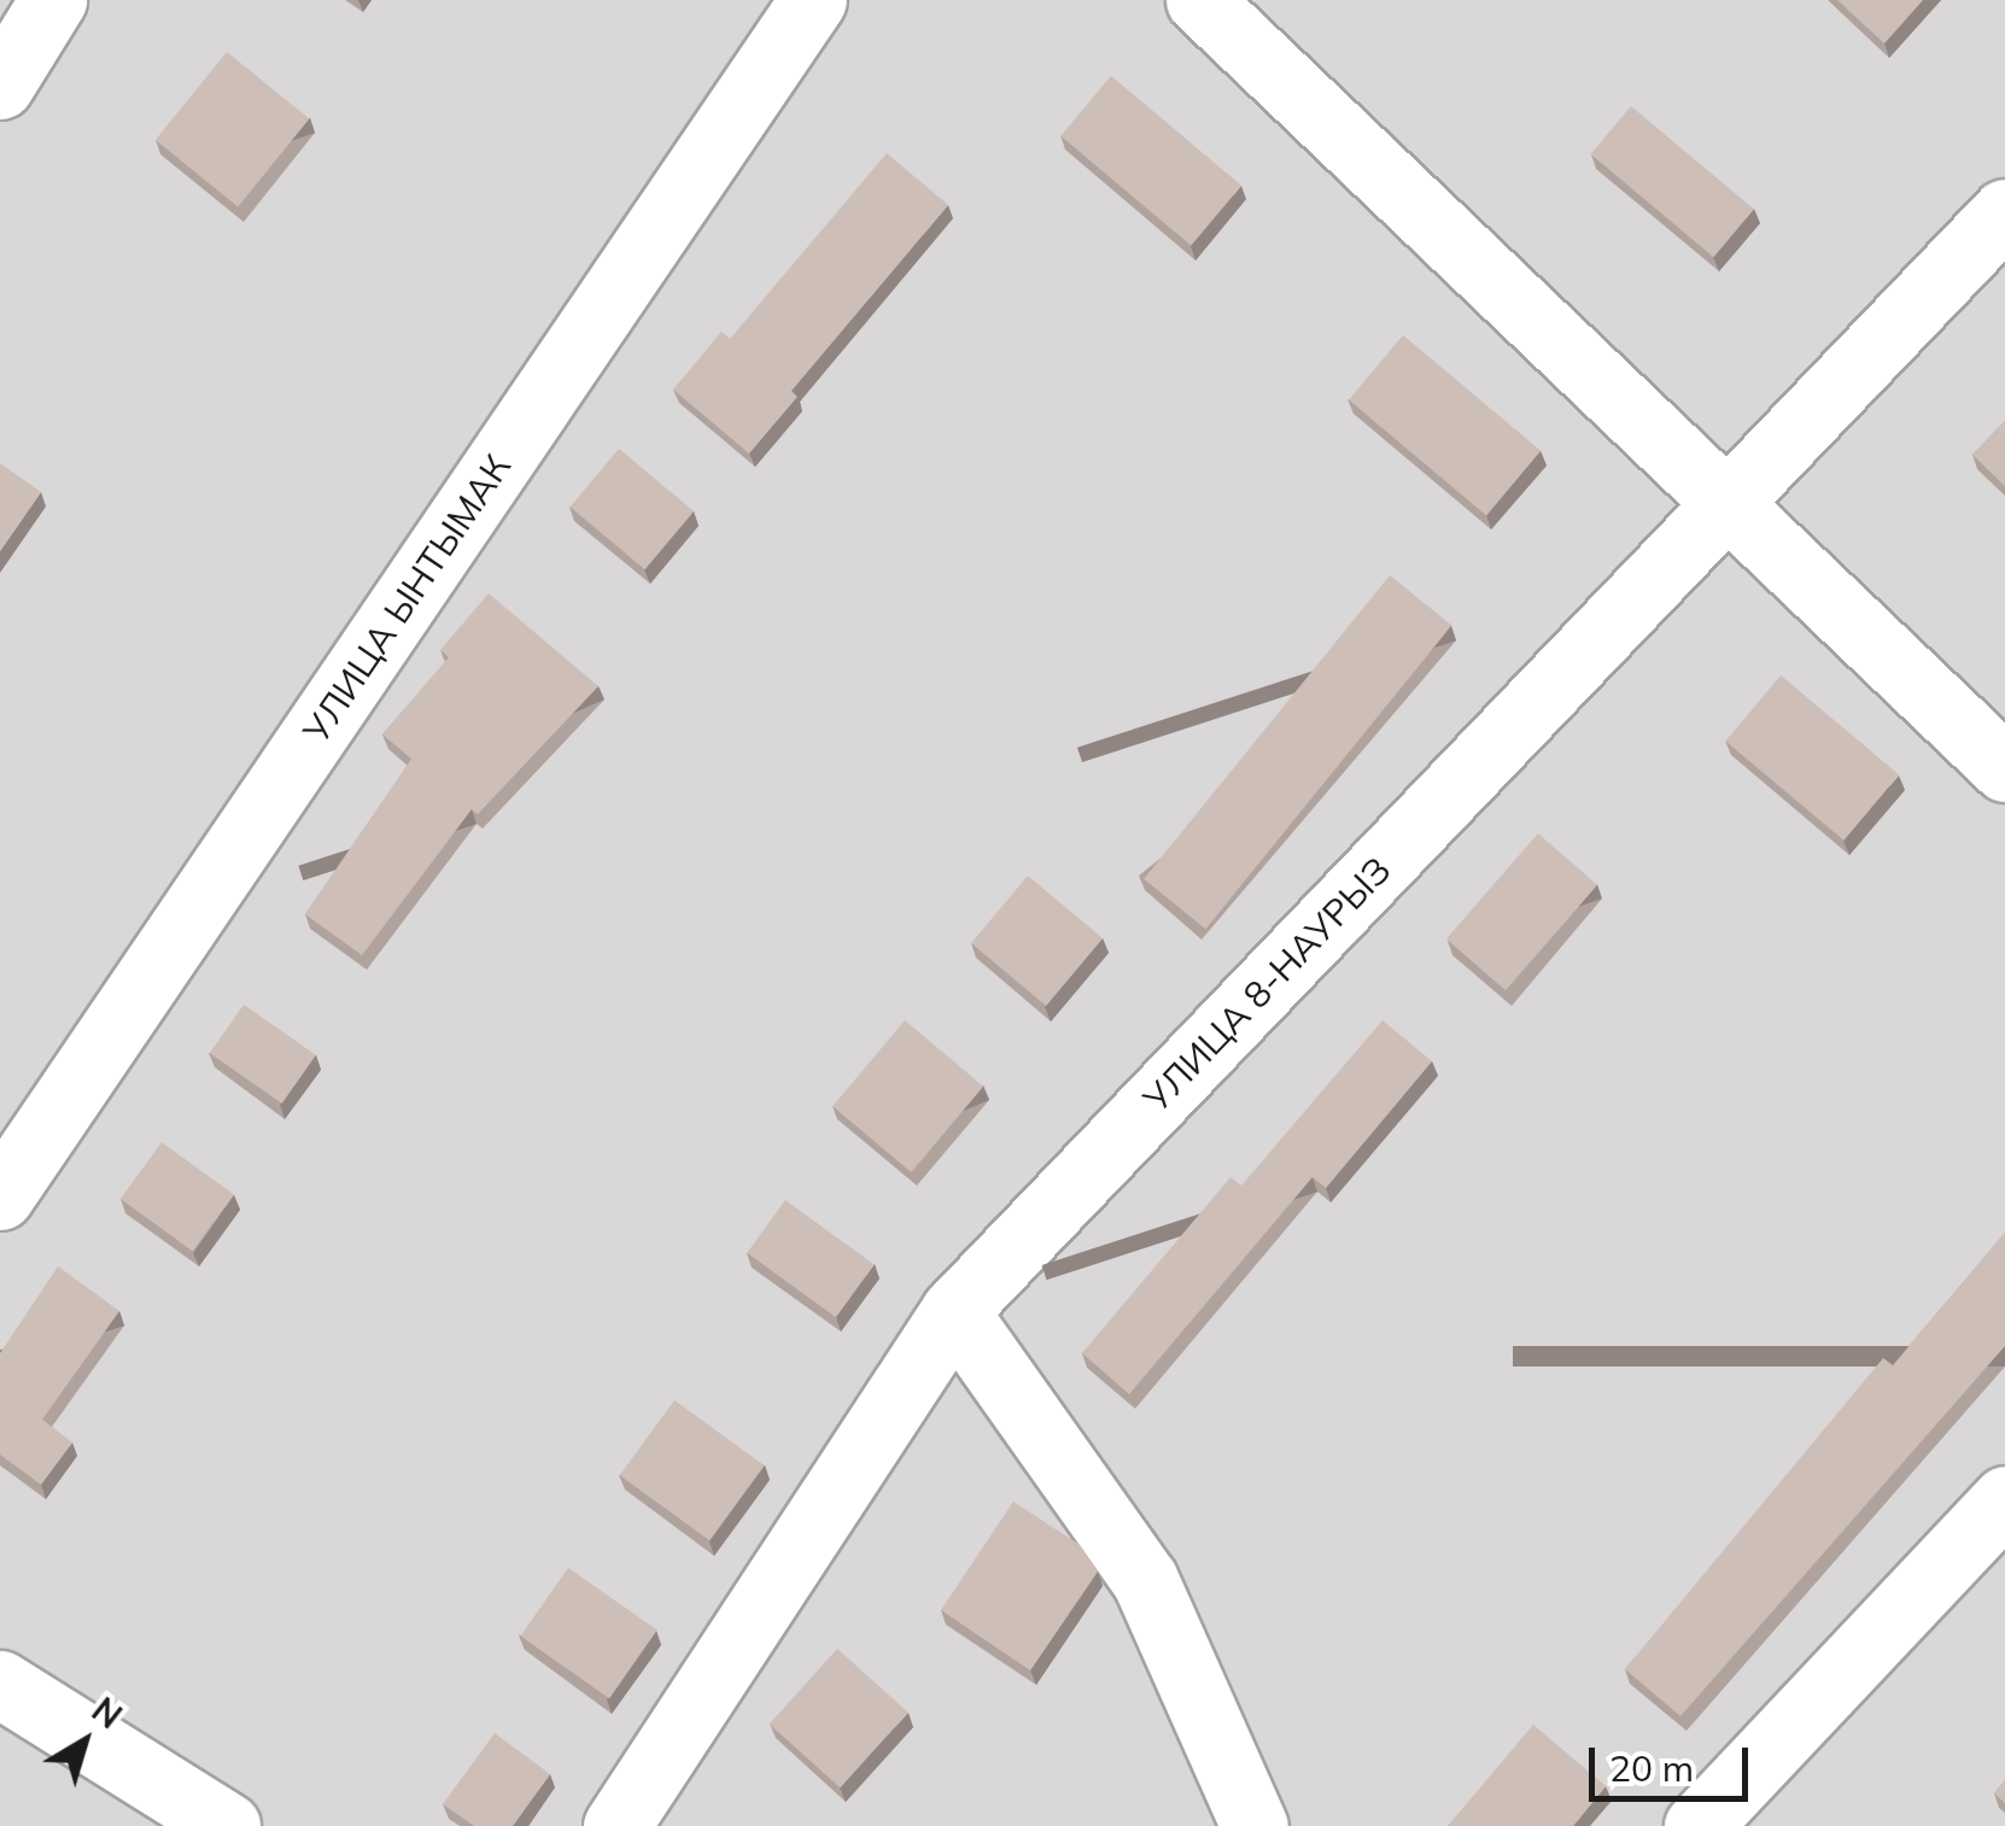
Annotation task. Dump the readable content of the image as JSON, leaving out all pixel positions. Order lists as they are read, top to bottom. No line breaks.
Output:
{"streets":{"street":["УЛИЦА ЫНТЫМАК","УЛИЦА 8-НАУРЫЗ"]},"scale_bar":"20 m","north":"top right"}
